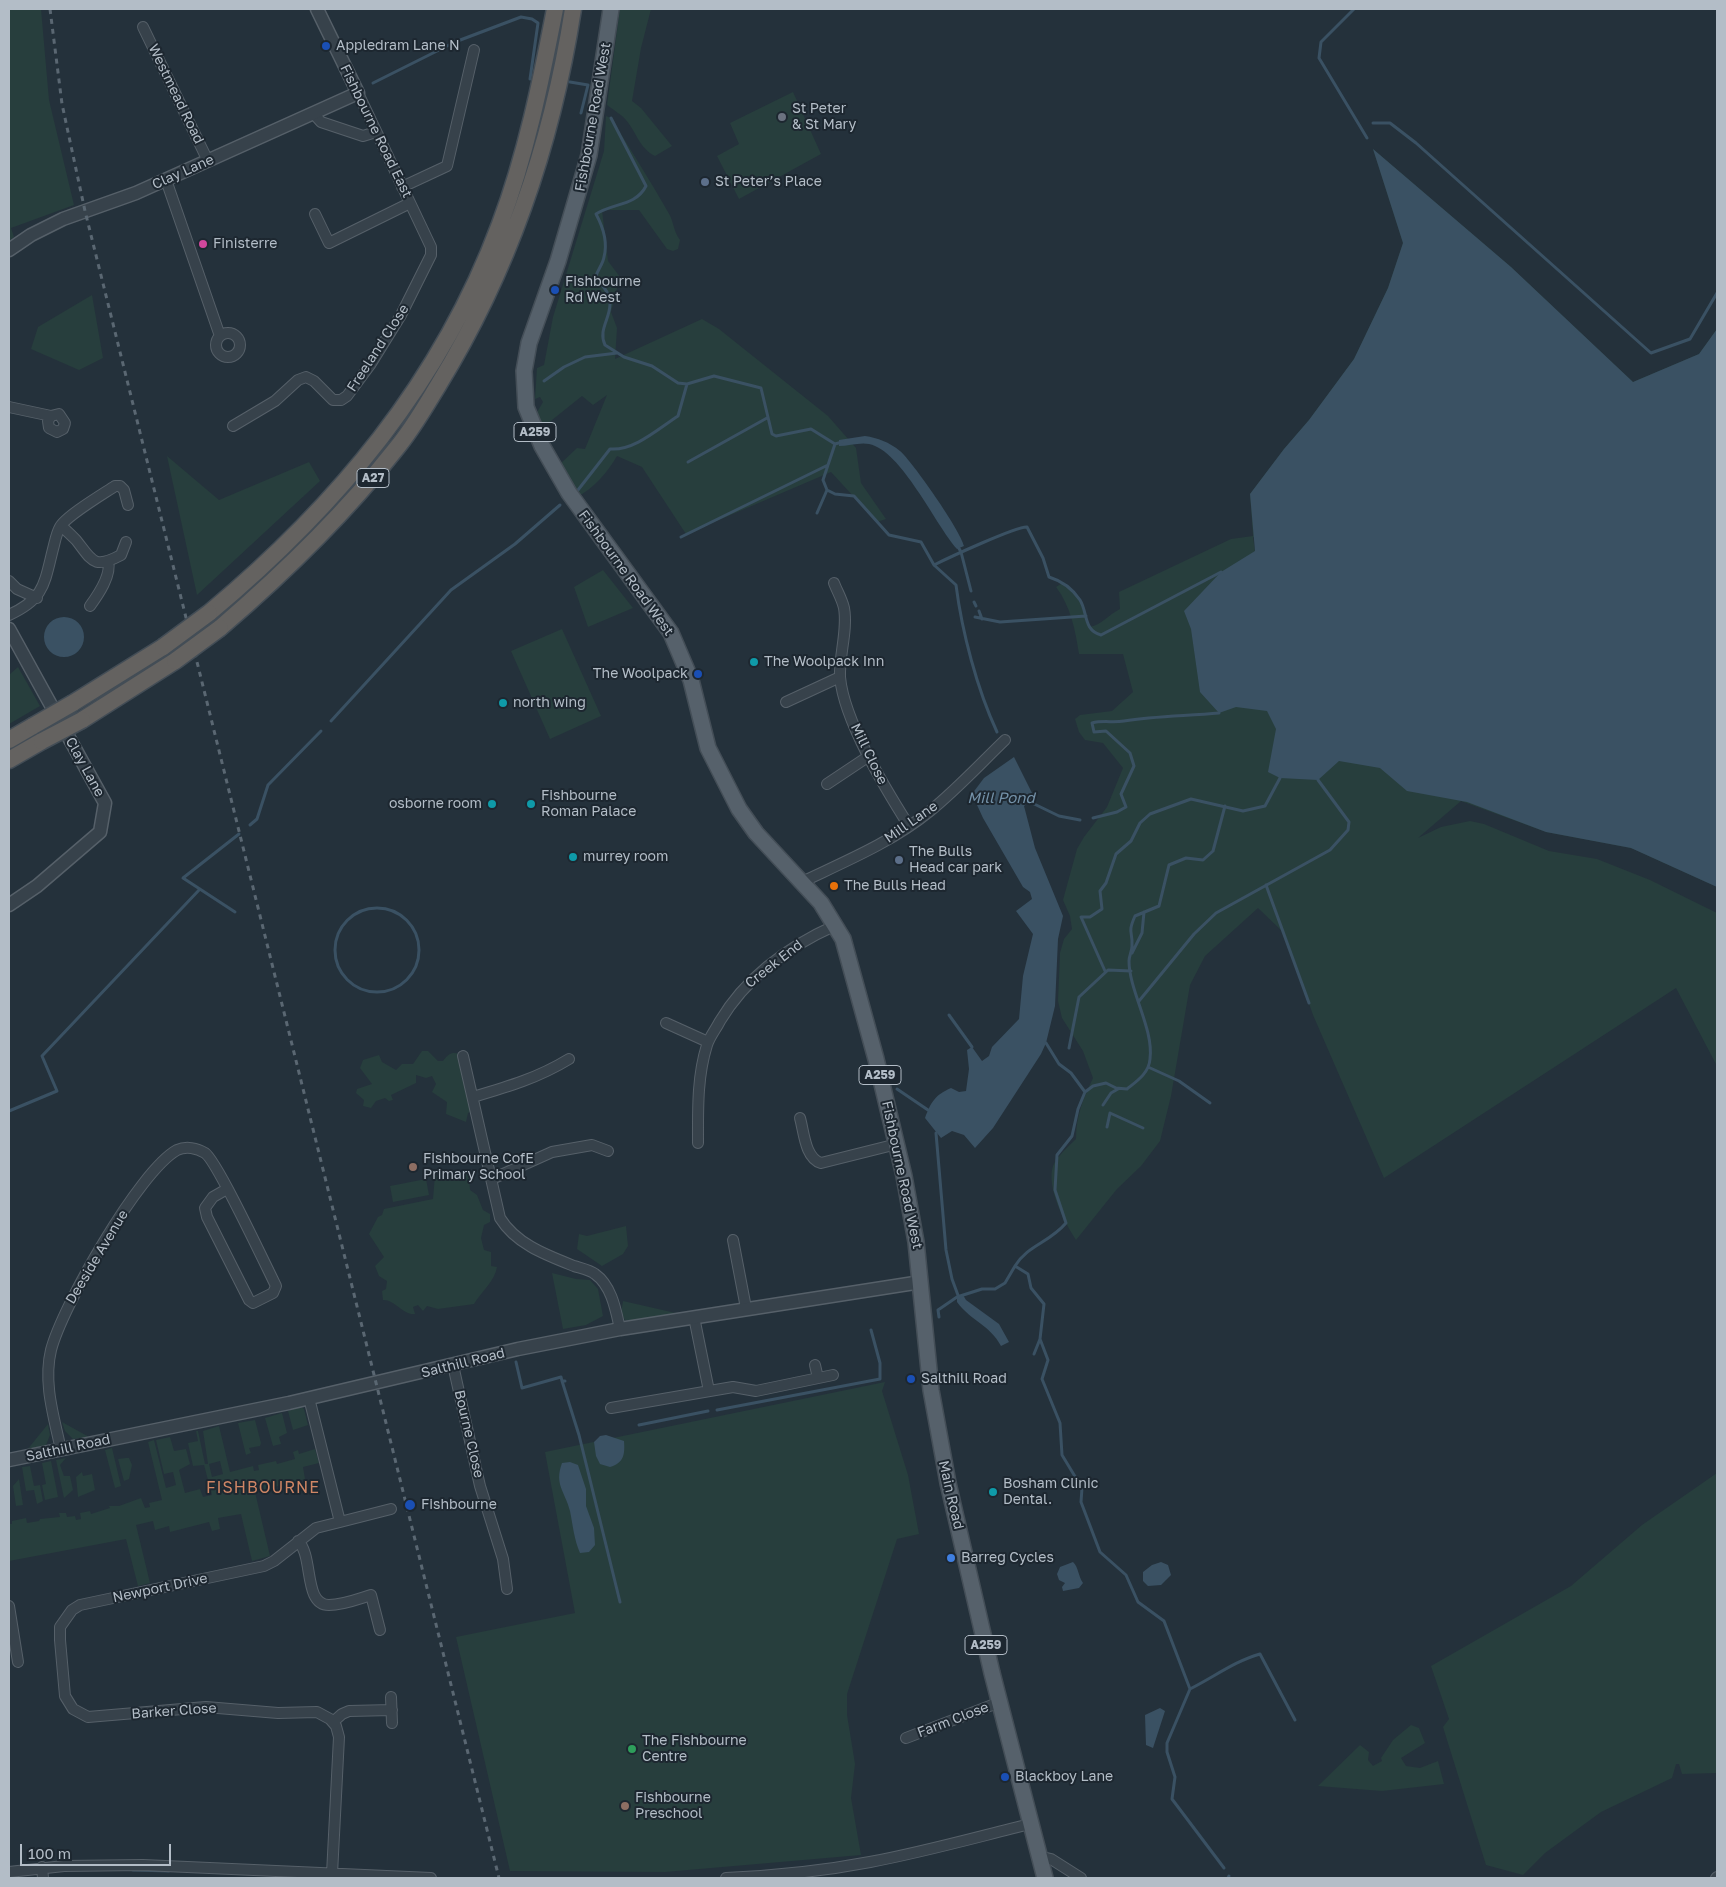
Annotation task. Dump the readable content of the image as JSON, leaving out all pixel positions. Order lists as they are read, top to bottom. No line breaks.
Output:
{"streets":{"highway":["A27"],"main road":["Fishbourne Road West","A259","Main Road"],"street":["Westmead Road","Fishbourne Road East","Clay Lane","Freeland Close","Mill Close","Mill Lane","Creek End","Deeside Avenue","Salthill Road","Bourne Close","Newport Drive","Barker Close","Farm Close"]},"crossings":[["Westmead Road","Clay Lane"],["Fishbourne Road West","Mill Lane"],["Fishbourne Road West","Creek End"],["Fishbourne Road West","Salthill Road"],["Fishbourne Road West","Main Road"],["Fishbourne Road East","Clay Lane"],["Fishbourne Road East","Freeland Close"],["Mill Close","Mill Lane"],["Deeside Avenue","Salthill Road"],["Salthill Road","Bourne Close"],["Salthill Road","Main Road"],["Main Road","Farm Close"],["Newport Drive","Barker Close"]],"districts":["FISHBOURNE"],"water":["Mill Pond"],"places":["Appledram Lane N","St Peter & St Mary","St Peter’s Place","Finisterre","Fishbourne Rd West","The Woolpack Inn","The Woolpack","north wing","osborne room","Fishbourne Roman Palace","murrey room","The Bulls Head car park","The Bulls Head","Fishbourne CofE Primary School","Salthill Road","Bosham Clinic Dental.","Fishbourne","Barreg Cycles","The Fishbourne Centre","Blackboy Lane","Fishbourne Preschool"],"scale_bar":"100 m"}
